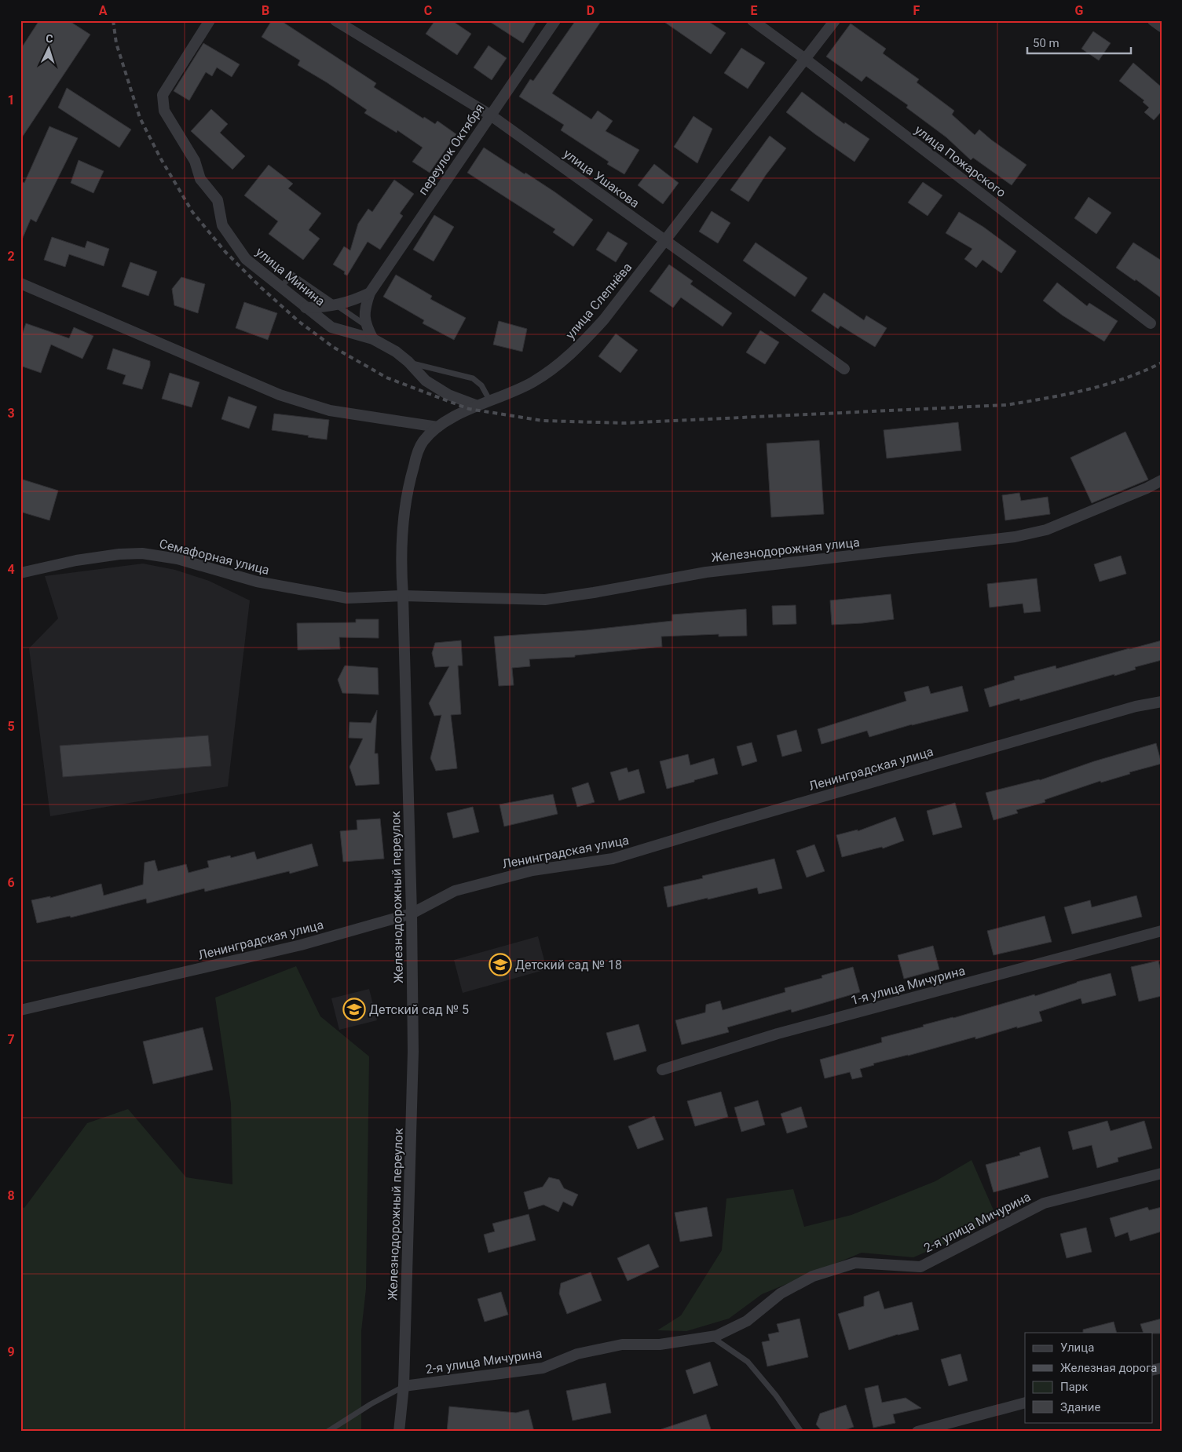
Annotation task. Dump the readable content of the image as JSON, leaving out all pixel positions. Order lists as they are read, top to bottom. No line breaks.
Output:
{"streets":{"street":["переулок Октября","улица Пожарского","улица Ушакова","улица Минина","улица Слепнёва","Железнодорожная улица","Семафорная улица","Ленинградская улица","Железнодорожный переулок","1-я улица Мичурина","2-я улица Мичурина"]},"crossings":[["переулок Октября","улица Ушакова"],["переулок Октября","улица Минина"],["улица Пожарского","улица Слепнёва"],["улица Ушакова","улица Слепнёва"],["улица Минина","улица Слепнёва"],["улица Слепнёва","Железнодорожная улица"],["улица Слепнёва","Семафорная улица"],["улица Слепнёва","Железнодорожный переулок"],["Железнодорожная улица","Семафорная улица"],["Железнодорожная улица","Железнодорожный переулок"],["Семафорная улица","Железнодорожный переулок"],["Ленинградская улица","Железнодорожный переулок"],["Железнодорожный переулок","2-я улица Мичурина"]],"places":{"school or university":["Детский сад № 18","Детский сад № 5"]},"legend":["Улица","Железная дорога","Парк","Здание"],"scale_bar":"50 m","north":"top","grid":{"columns":["A","B","C","D","E","F","G"],"rows":["1","2","3","4","5","6","7","8","9"]}}
